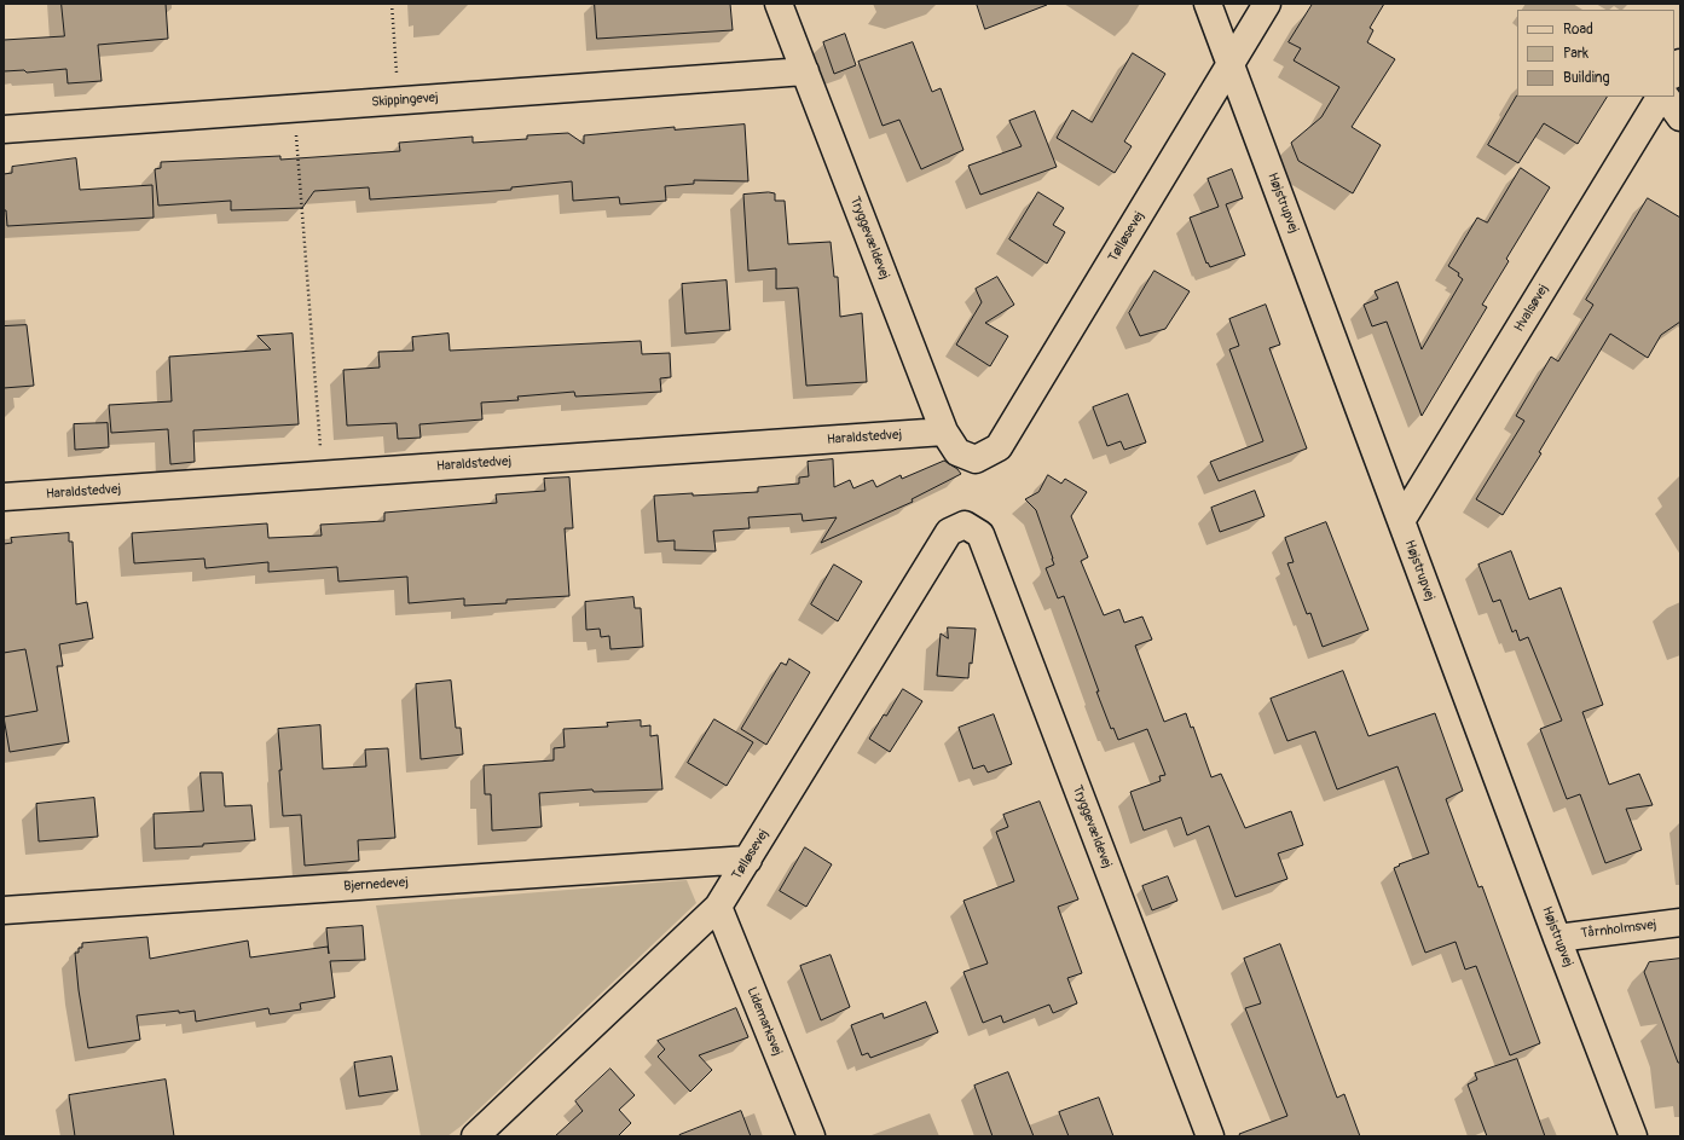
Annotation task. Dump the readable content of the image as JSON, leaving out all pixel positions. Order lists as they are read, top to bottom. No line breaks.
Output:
{"streets":{"street":["Skippingevej","Højstrupvej","Tølløsevej","Tryggevældevej","Hvalsøvej","Haraldstedvej","Bjernedevej","Tårnholmsvej","Lidemarksvej"]},"crossings":[["Skippingevej","Tryggevældevej"],["Højstrupvej","Tølløsevej"],["Højstrupvej","Hvalsøvej"],["Højstrupvej","Tårnholmsvej"],["Tølløsevej","Tryggevældevej"],["Tølløsevej","Bjernedevej"],["Tølløsevej","Lidemarksvej"],["Tryggevældevej","Haraldstedvej"]],"legend":["Road","Park","Building"]}
